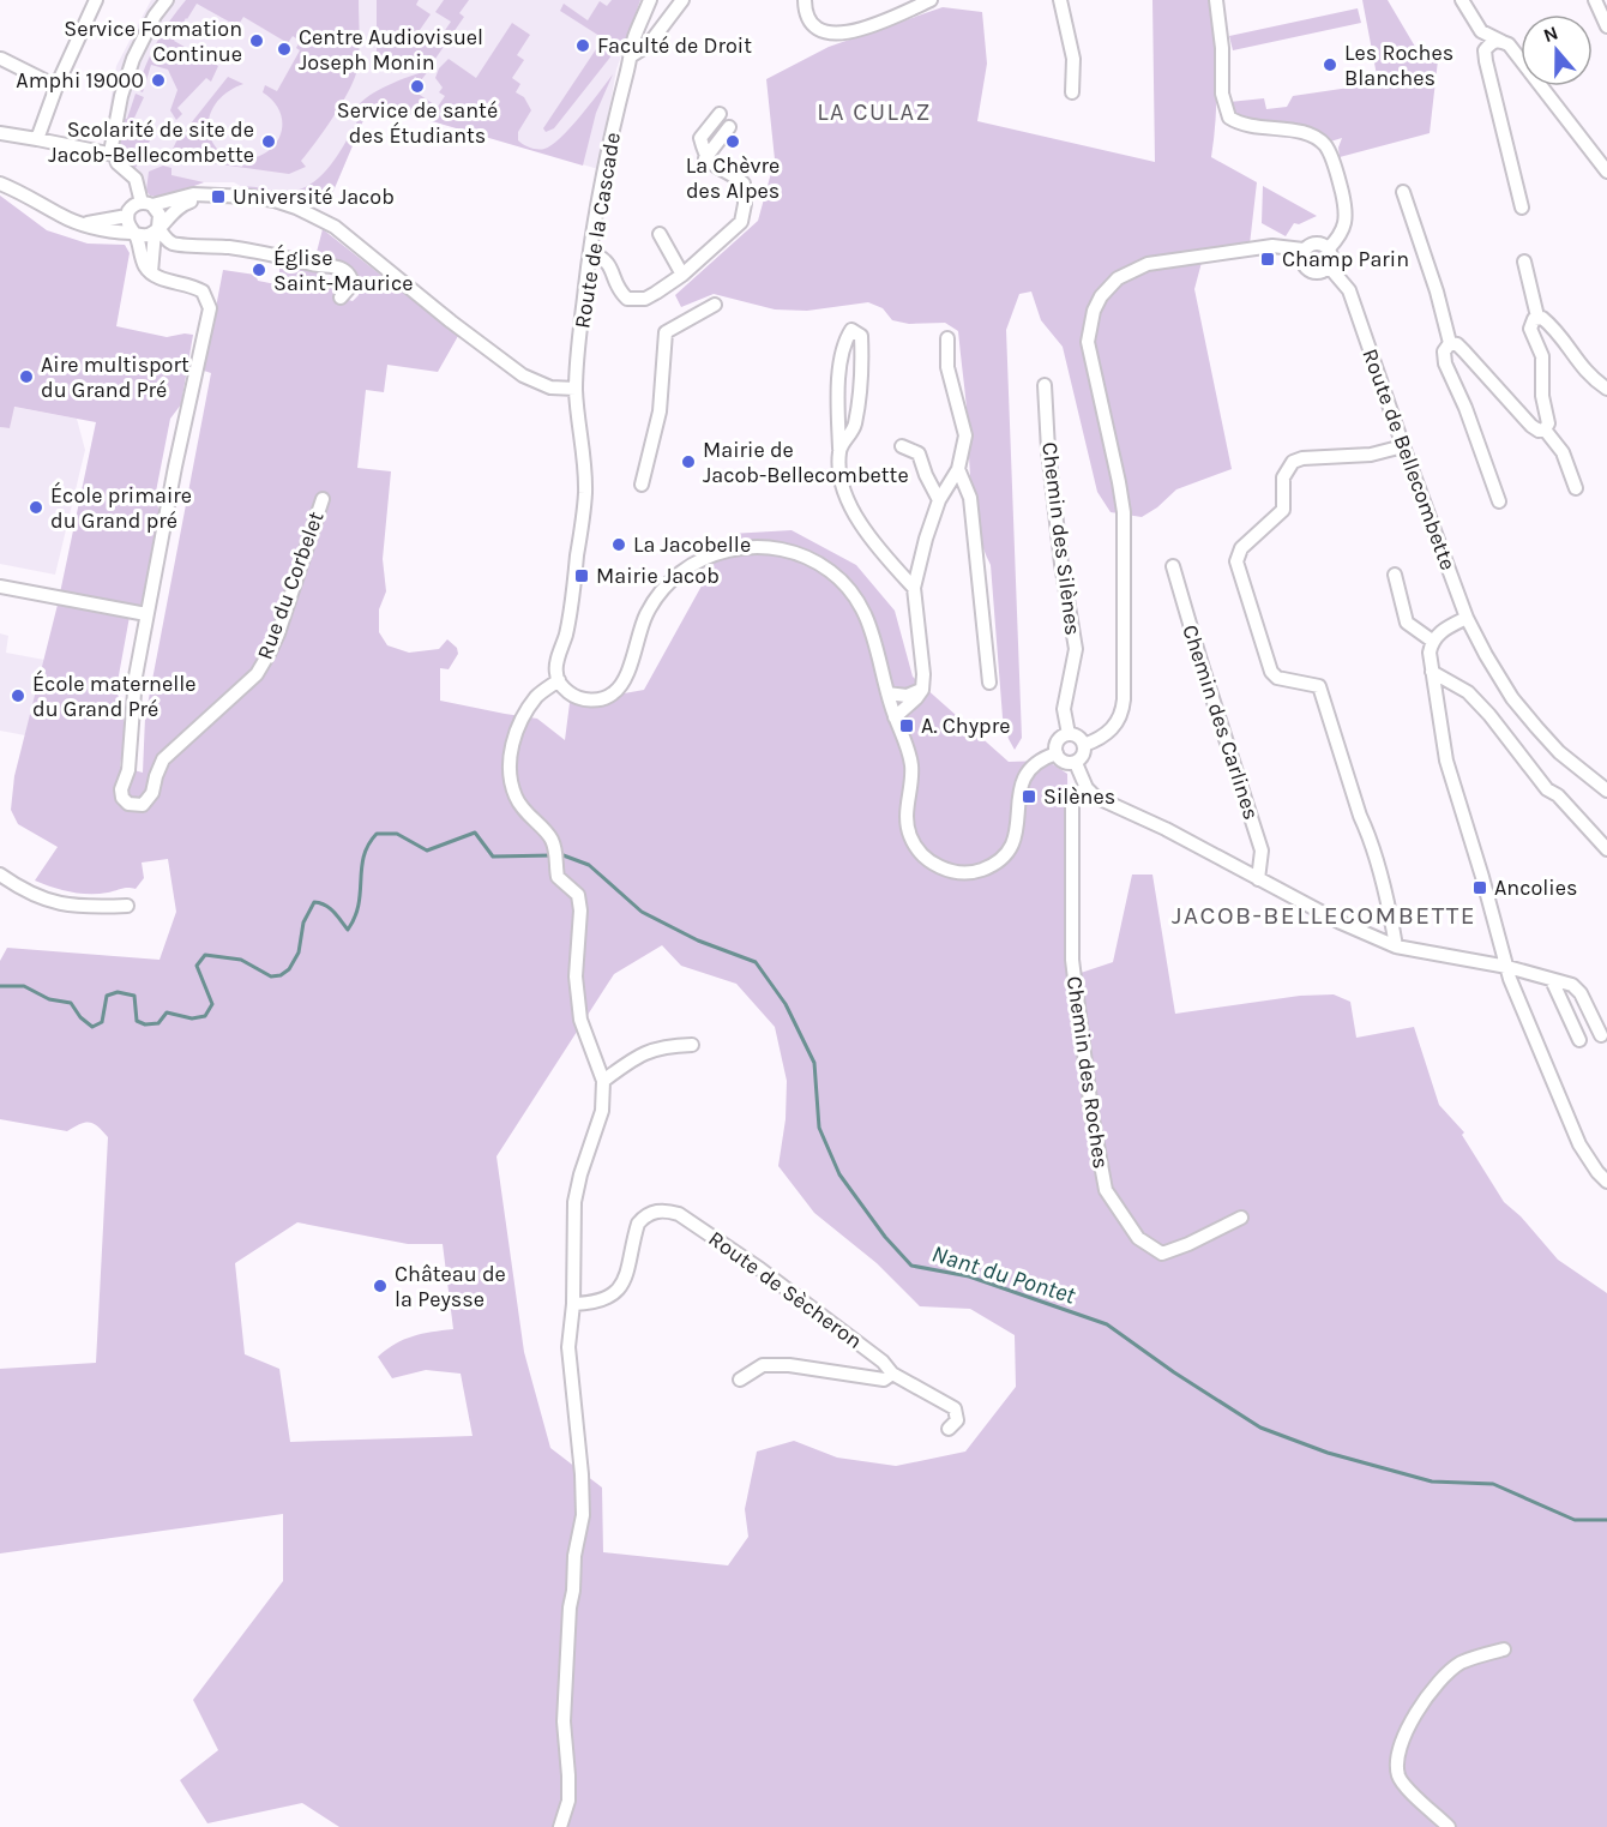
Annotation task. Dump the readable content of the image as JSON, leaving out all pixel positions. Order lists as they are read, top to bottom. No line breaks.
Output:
{"streets":{"street":["Route de la Cascade","Route de Bellecombette","Chemin des Silènes","Rue du Corbelet","Chemin des Carlines","Chemin des Roches","Route de Sècheron"]},"districts":["LA CULAZ","JACOB-BELLECOMBETTE"],"water":["Nant du Pontet"],"places":{"other":["Service Formation Continue","Faculté de Droit","Centre Audiovisuel Joseph Monin","Les Roches Blanches","Amphi 19000","Service de santé des Étudiants","Scolarité de site de Jacob-Bellecombette","La Chèvre des Alpes","Église Saint-Maurice","Aire multisport du Grand Pré","Mairie de Jacob-Bellecombette","École primaire du Grand pré","La Jacobelle","École maternelle du Grand Pré","Château de la Peysse"],"transit":["Université Jacob","Champ Parin","Mairie Jacob","A. Chypre","Silènes","Ancolies"]},"north":"top"}
